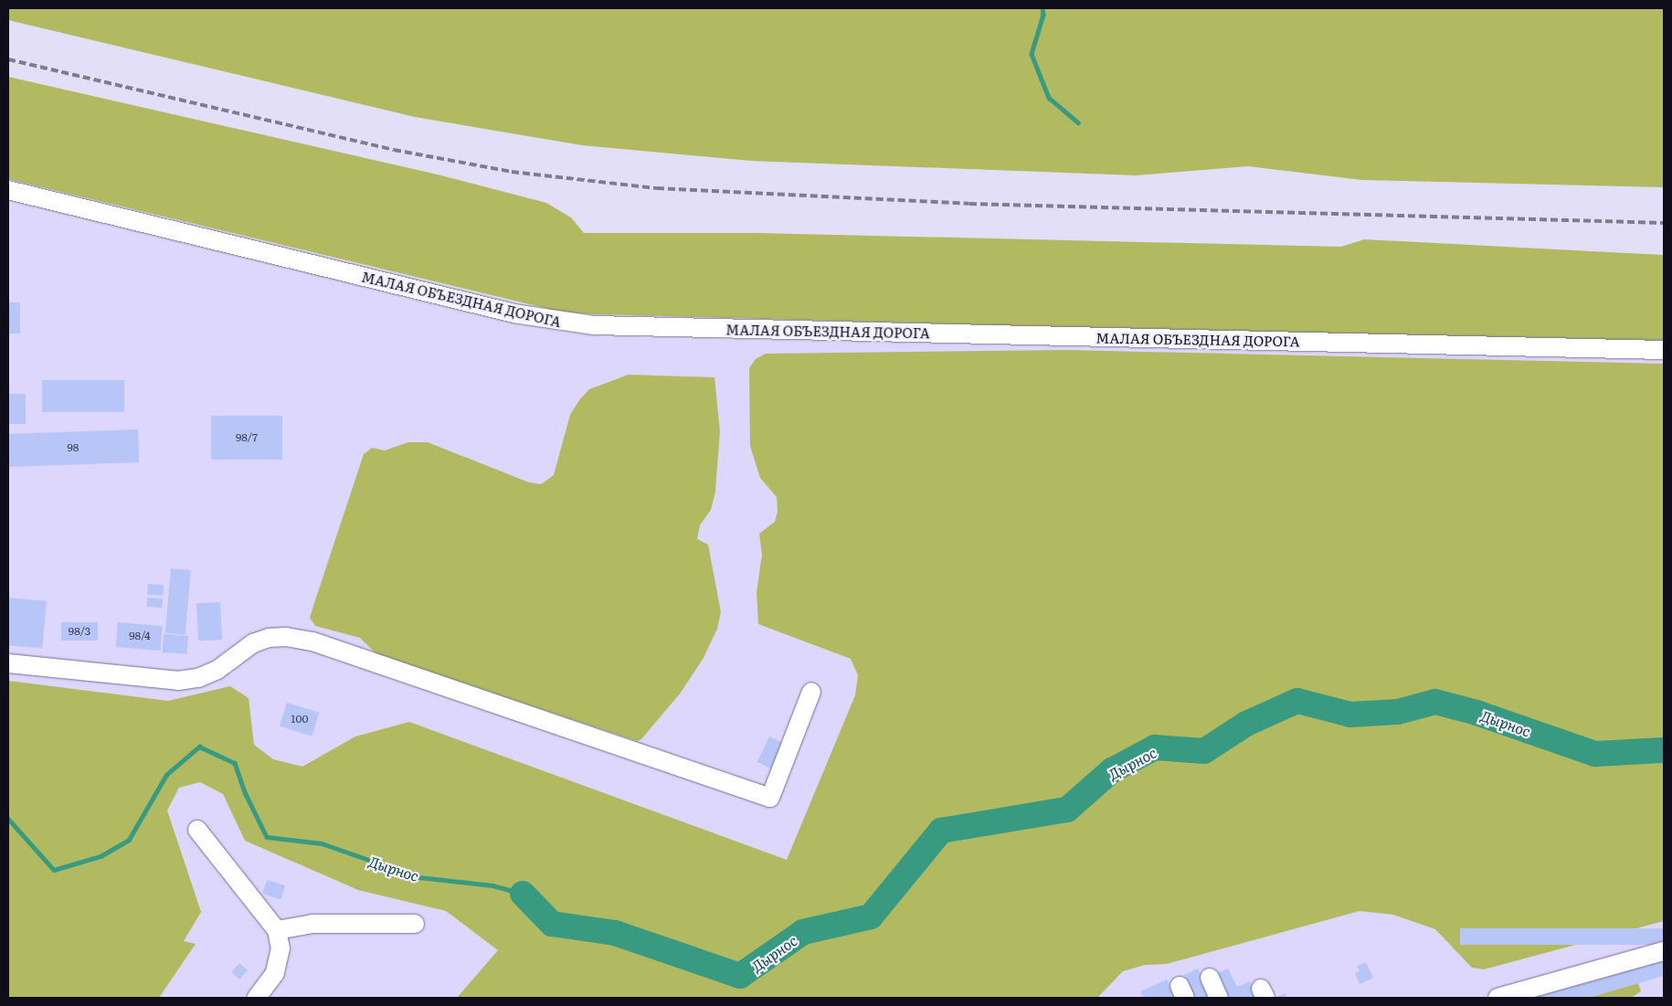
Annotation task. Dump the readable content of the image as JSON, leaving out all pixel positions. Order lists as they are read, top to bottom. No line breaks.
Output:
{"streets":{"street":["МАЛАЯ ОБЪЕЗДНАЯ ДОРОГА"]},"water":["Дырнос"],"house_numbers":["98/7","98","98/3","98/4","100"]}
